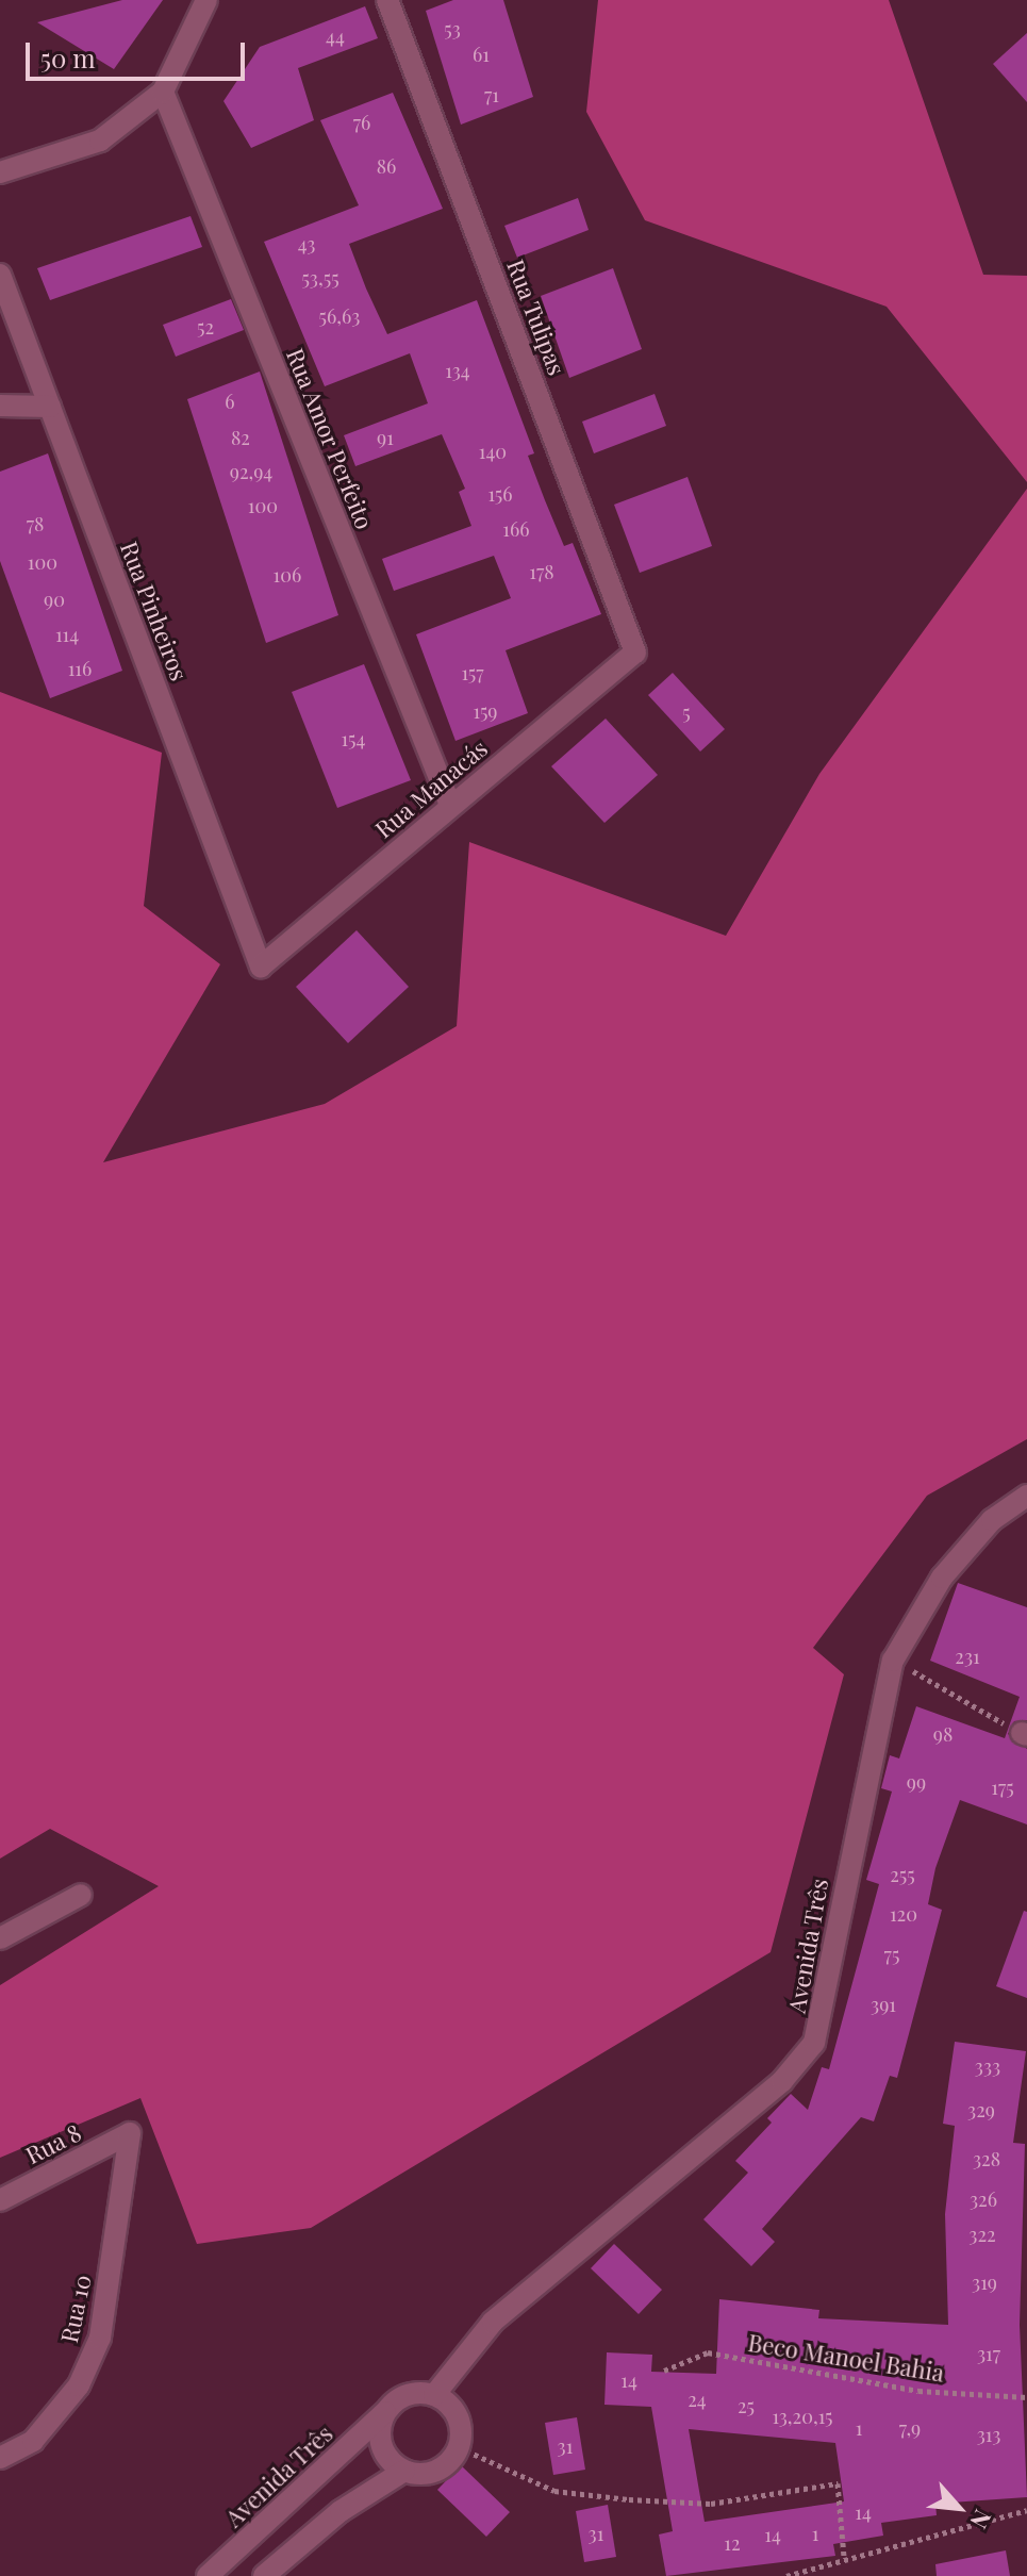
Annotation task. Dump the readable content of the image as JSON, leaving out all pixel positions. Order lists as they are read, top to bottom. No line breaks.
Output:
{"streets":{"street":["Rua Tulipas","Rua Amor Perfeito","Rua Pinheiros","Rua Manacás","Avenida Três","Rua 8","Rua 10"],"path":["Beco Manoel Bahia"]},"crossings":[["Rua Tulipas","Rua Manacás"],["Rua Amor Perfeito","Rua Manacás"],["Rua Pinheiros","Rua Manacás"],["Rua 8","Rua 10"]],"house_numbers":["53","44","61","71","76","86","43","53,55","56,63","52","134","6","82","91","140","92,94","156","100","78","166","100","178","106","90","114","116","157","159","5","154","231","98","99","175","255","120","75","391","333","329","328","326","322","319","317","14","24","25","13,20,15","1","7,9","313","31","14","31","1","14","12"],"scale_bar":"50 m","north":"bottom right"}
